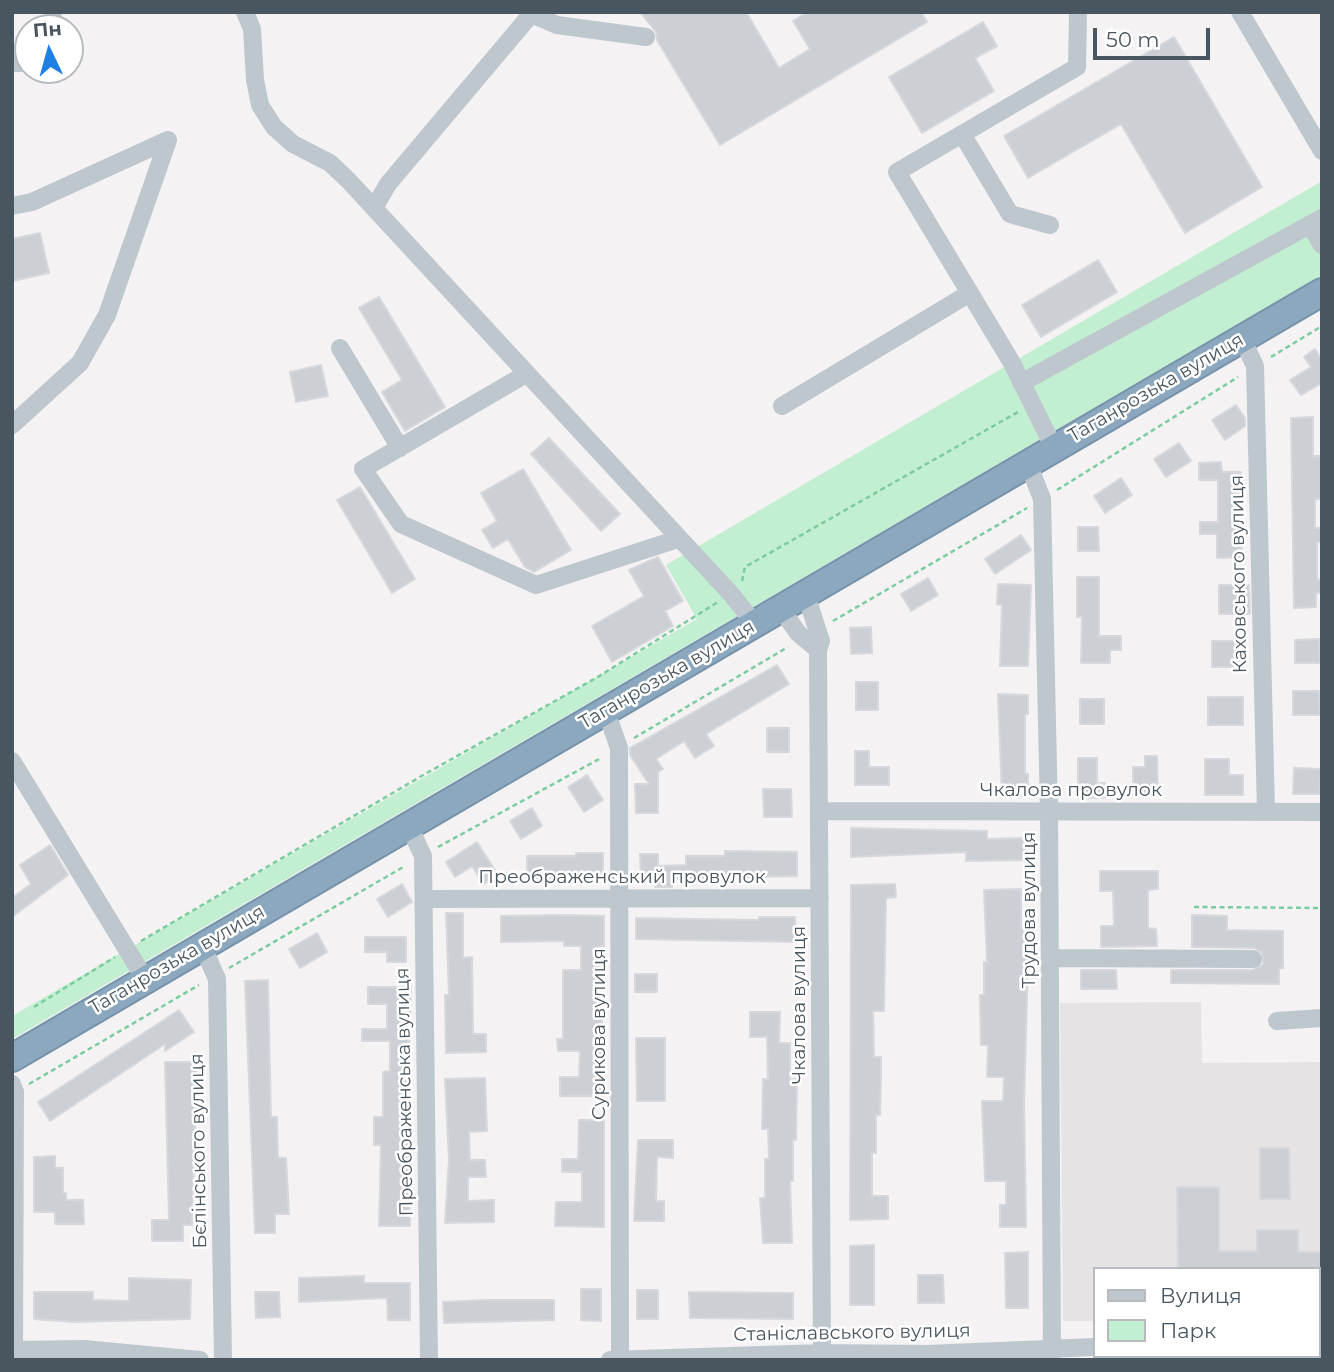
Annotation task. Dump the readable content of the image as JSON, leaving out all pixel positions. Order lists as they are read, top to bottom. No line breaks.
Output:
{"streets":{"highway":["Таганрозька вулиця"],"street":["Каховського вулиця","Чкалова провулок","Преображенський провулок","Трудова вулиця","Чкалова вулиця","Сурикова вулиця","Преображенська вулиця","Бєлінського вулиця","Станіславського вулиця"]},"crossings":[["Таганрозька вулиця","Каховського вулиця"],["Таганрозька вулиця","Трудова вулиця"],["Таганрозька вулиця","Чкалова вулиця"],["Таганрозька вулиця","Сурикова вулиця"],["Таганрозька вулиця","Преображенська вулиця"],["Таганрозька вулиця","Бєлінського вулиця"],["Каховського вулиця","Чкалова провулок"],["Чкалова провулок","Трудова вулиця"],["Чкалова провулок","Чкалова вулиця"],["Преображенський провулок","Чкалова вулиця"],["Преображенський провулок","Сурикова вулиця"],["Преображенський провулок","Преображенська вулиця"],["Трудова вулиця","Станіславського вулиця"],["Чкалова вулиця","Станіславського вулиця"],["Сурикова вулиця","Станіславського вулиця"]],"legend":["Вулиця","Парк"],"scale_bar":"50 m","north":"top"}
